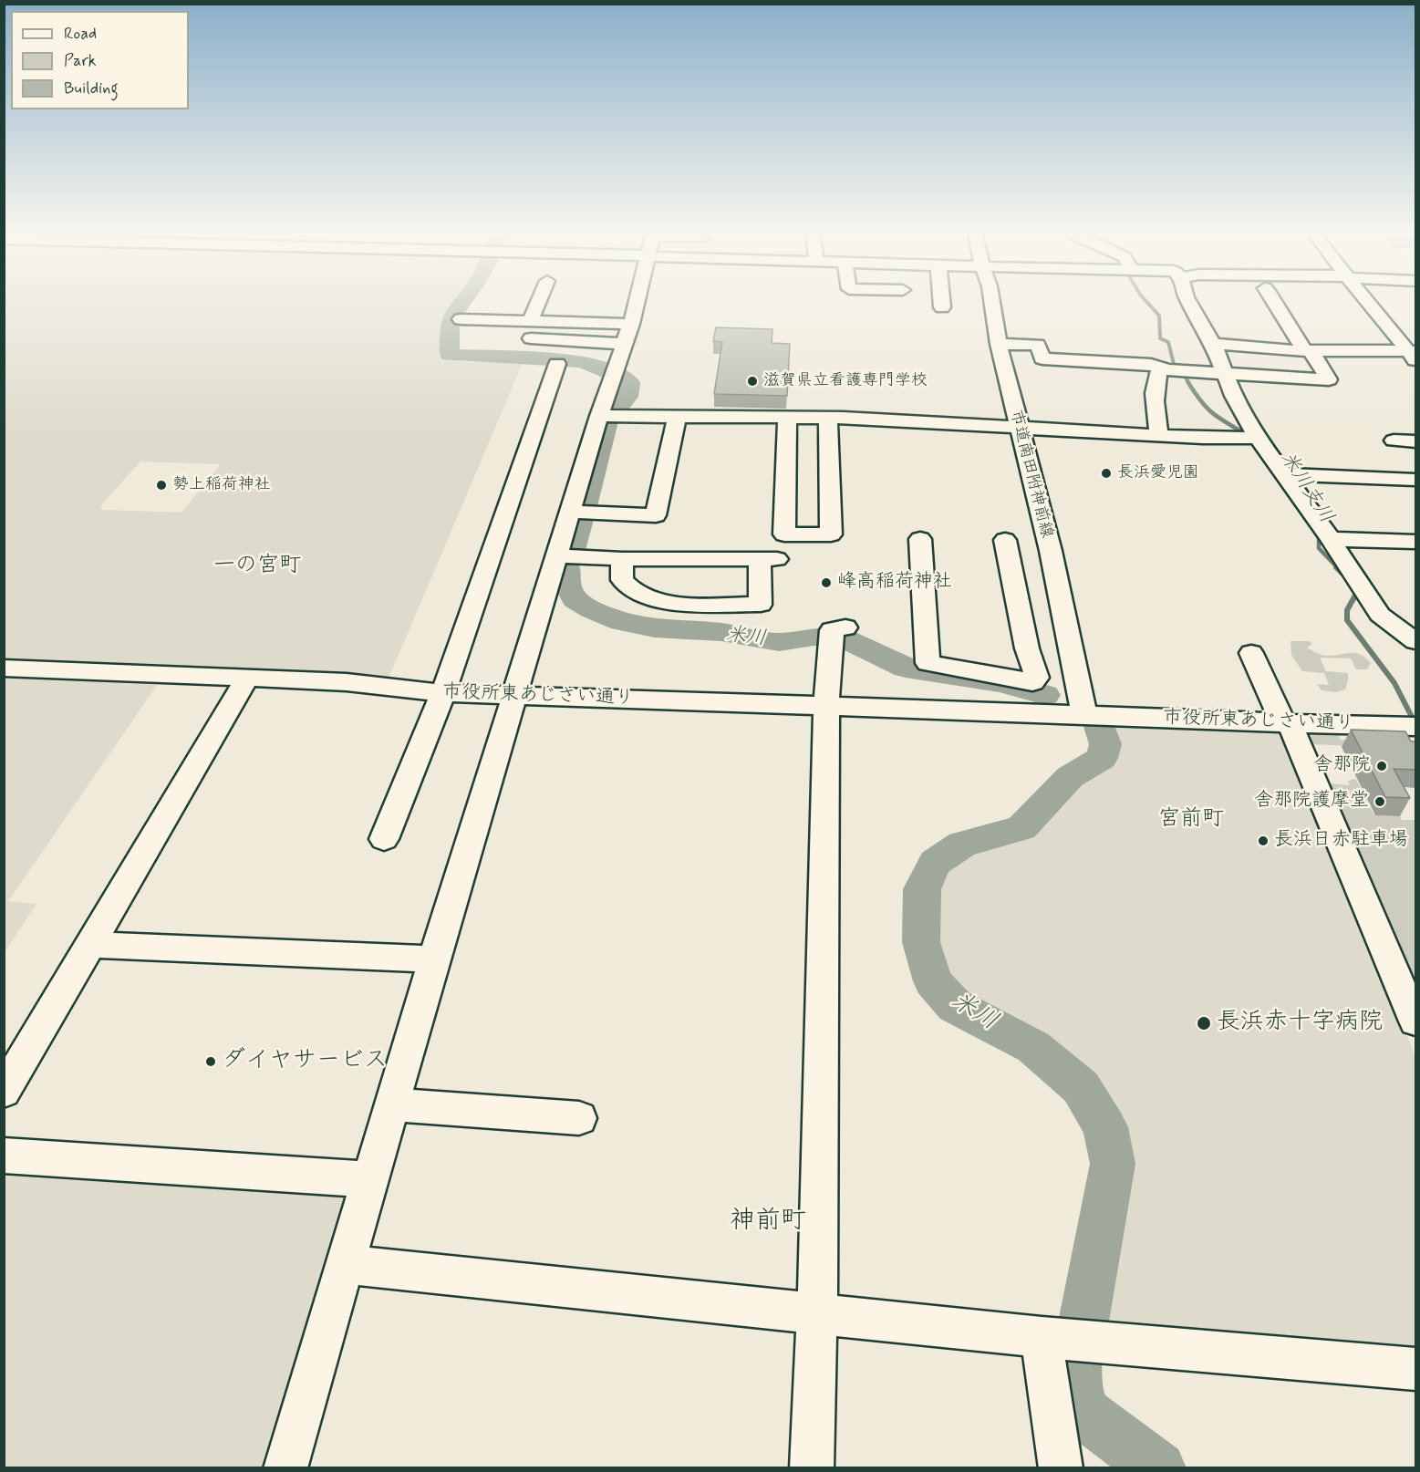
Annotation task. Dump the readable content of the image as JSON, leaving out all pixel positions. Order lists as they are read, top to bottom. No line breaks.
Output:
{"streets":{"street":["市道南田附神前線","市役所東あじさい通り"]},"crossings":[["市道南田附神前線","市役所東あじさい通り"]],"districts":["一の宮町","宮前町","神前町"],"water":["米川支川","米川"],"places":["滋賀県立看護専門学校","長浜愛児園","勢上稲荷神社","峰高稲荷神社","舎那院","舎那院護摩堂","長浜日赤駐車場","長浜赤十字病院","ダイヤサービス"],"legend":["Road","Park","Building"]}
